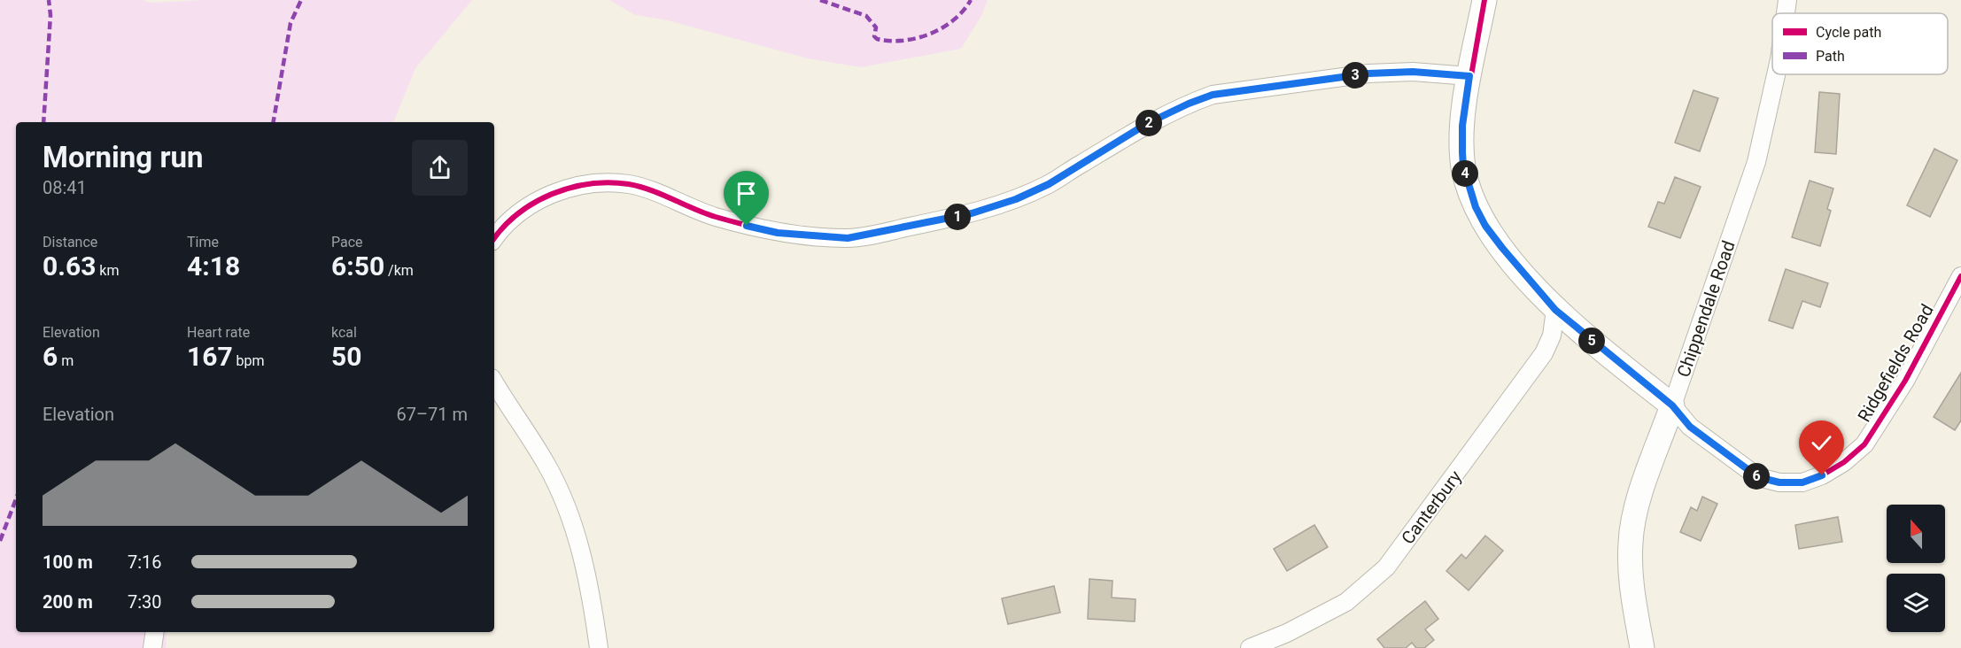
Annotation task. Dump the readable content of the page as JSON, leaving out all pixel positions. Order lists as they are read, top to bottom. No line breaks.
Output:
{"streets":{"street":["Chippendale Road","Ridgefields Road","Canterbury"]},"crossings":[["Chippendale Road","Ridgefields Road"],["Ridgefields Road","Canterbury"]],"legend":["Cycle path","Path"],"north":"top","page":{"pins":["3","2","4","1","5","6"],"heading":["Morning run","08:41"],"stats":[["Distance","0.63 km"],["Time","4:18"],["Pace","6:50 /km"],["Elevation","6 m"],["Heart rate","167 bpm"],["kcal","50"]],"chart":["Elevation","67–71 m"],"list":[{"name":"100 m","note":"7:16"},{"name":"200 m","note":"7:30"}]}}
